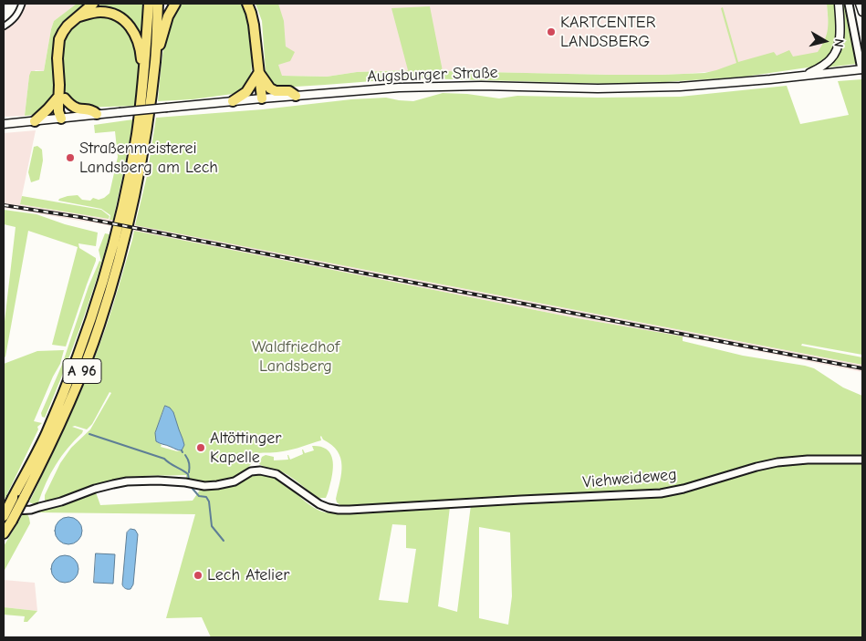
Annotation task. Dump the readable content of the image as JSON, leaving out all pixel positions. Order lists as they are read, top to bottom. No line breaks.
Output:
{"streets":{"highway":["A 96"],"main road":["Augsburger Straße"],"street":["Viehweideweg"]},"parks":["Waldfriedhof Landsberg"],"places":["KARTCENTER LANDSBERG","Straßenmeisterei Landsberg am Lech","Altöttinger Kapelle","Lech Atelier"],"north":"right"}
